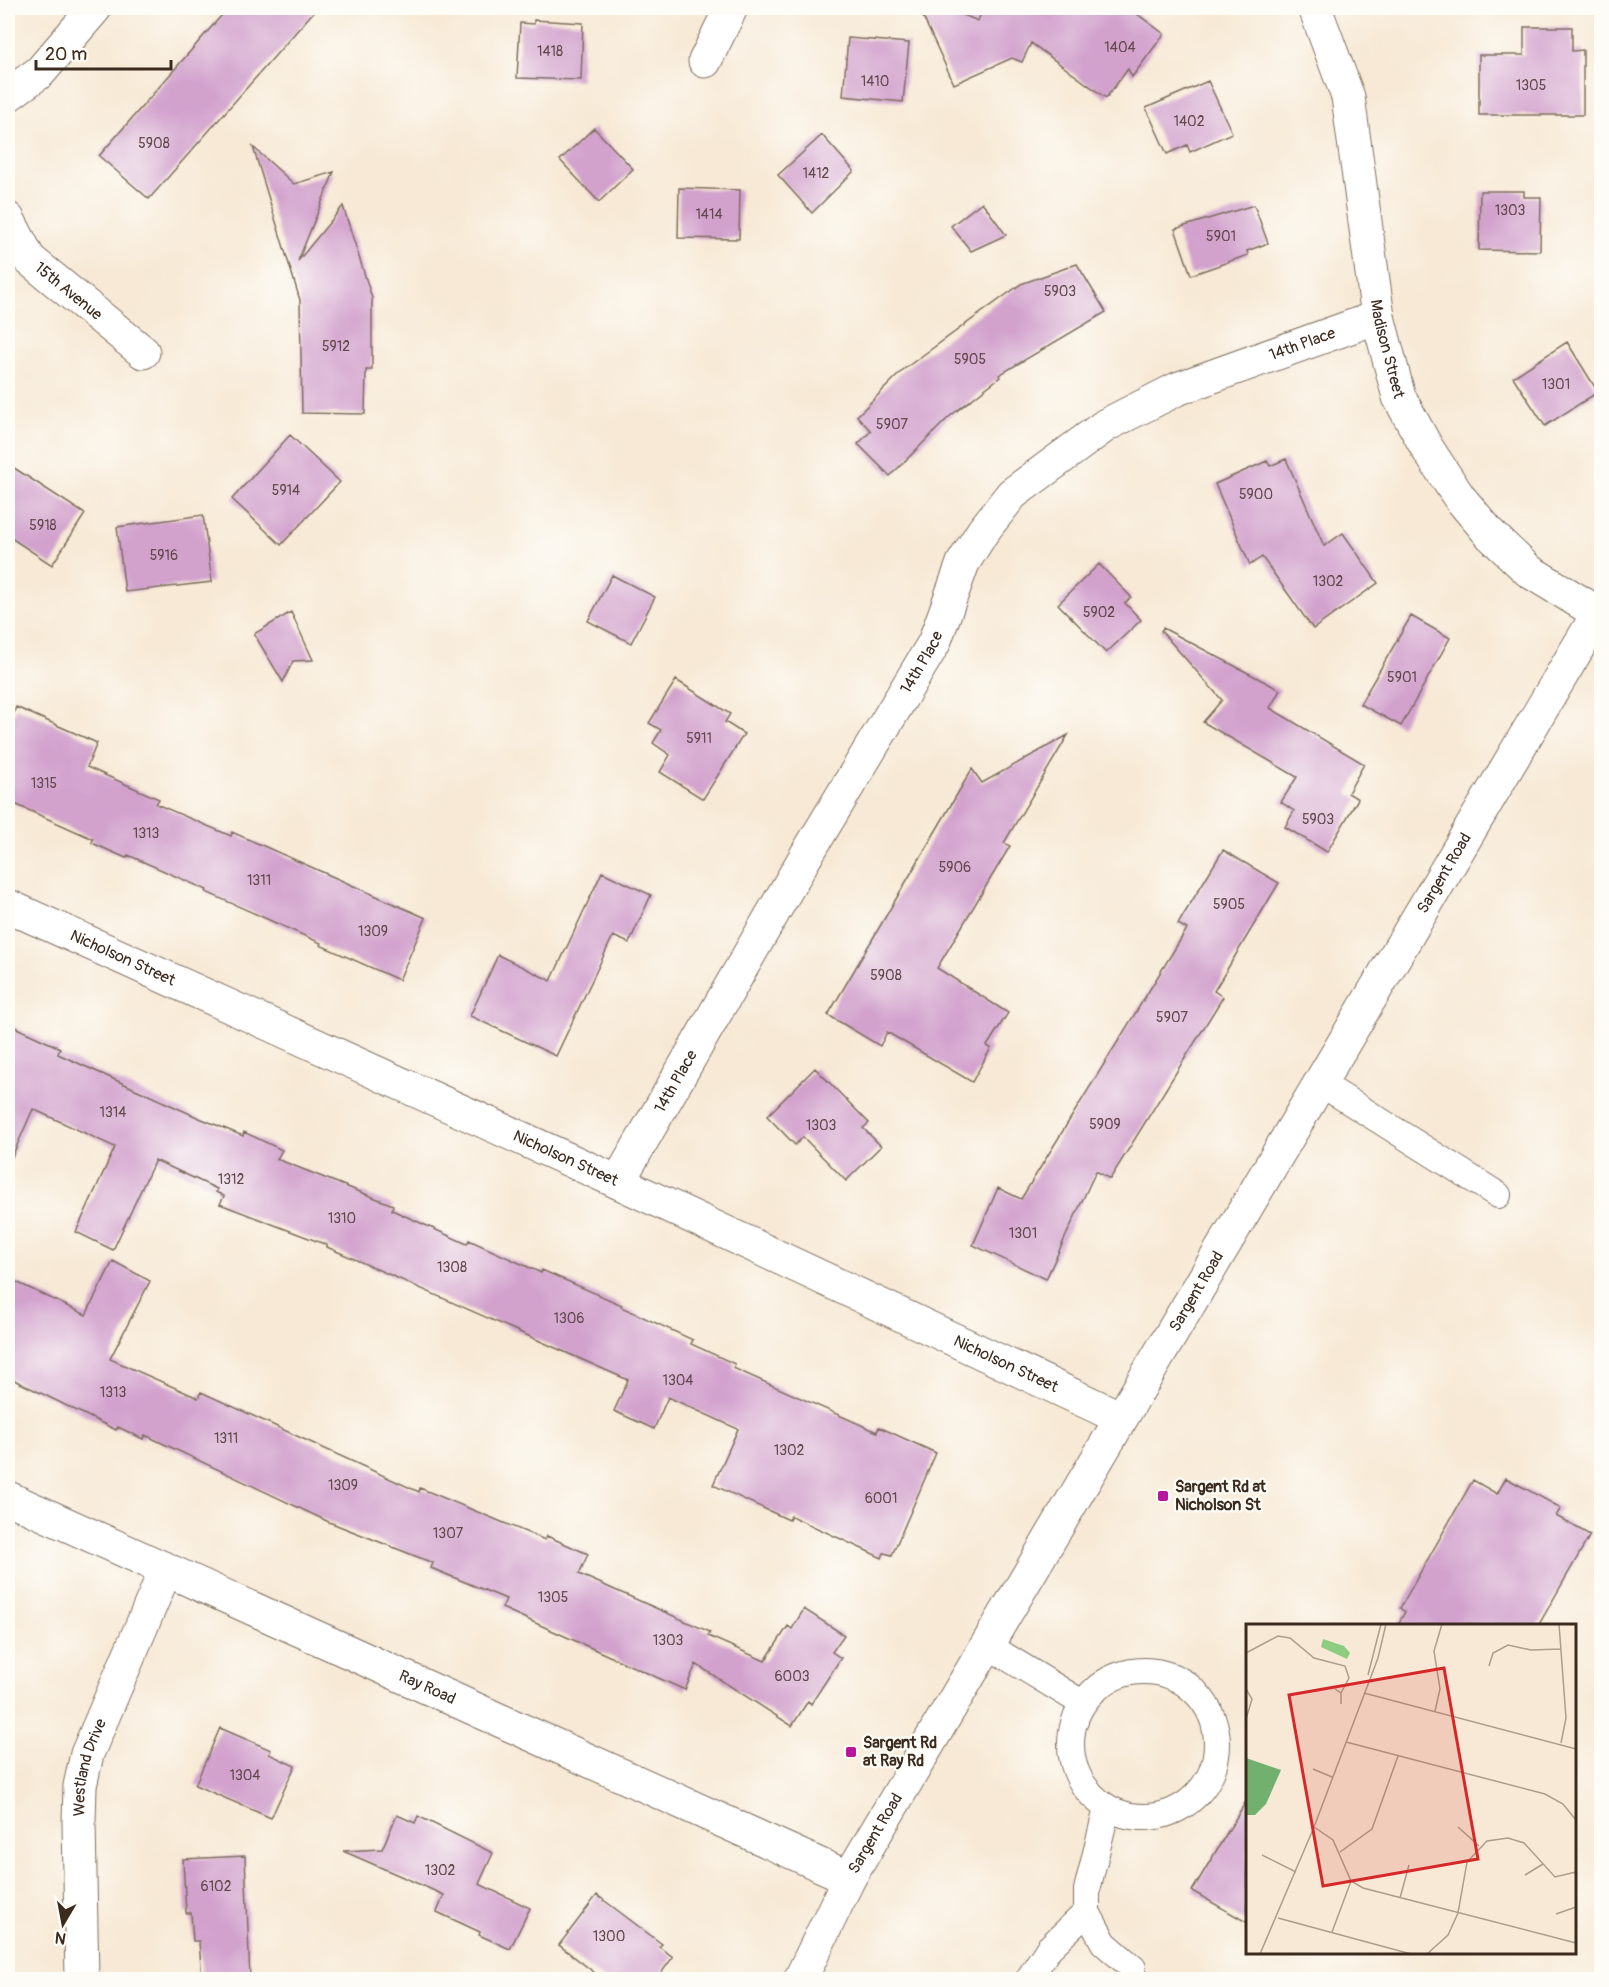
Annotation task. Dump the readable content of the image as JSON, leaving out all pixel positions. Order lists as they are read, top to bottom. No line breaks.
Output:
{"streets":{"street":["15th Avenue","14th Place","Madison Street","Sargent Road","Nicholson Street","Ray Road","Westland Drive"]},"crossings":[["14th Place","Madison Street"],["14th Place","Nicholson Street"],["Madison Street","Sargent Road"],["Sargent Road","Nicholson Street"],["Sargent Road","Ray Road"],["Ray Road","Westland Drive"]],"places":{"transit":["Sargent Rd at Nicholson St","Sargent Rd at Ray Rd"]},"house_numbers":["1404","1418","1410","1305","1402","5908","1412","1303","1414","5901","5903","5912","5905","1301","5907","5914","5900","5918","5916","1302","5902","5901","5911","1315","5903","1313","5906","1311","5905","1309","5908","5907","1314","5909","1303","1312","1310","1301","1308","1306","1304","1313","1311","1302","1309","6001","1307","1305","1303","6003","1304","1302","6102","1300"],"scale_bar":"20 m","north":"bottom"}
